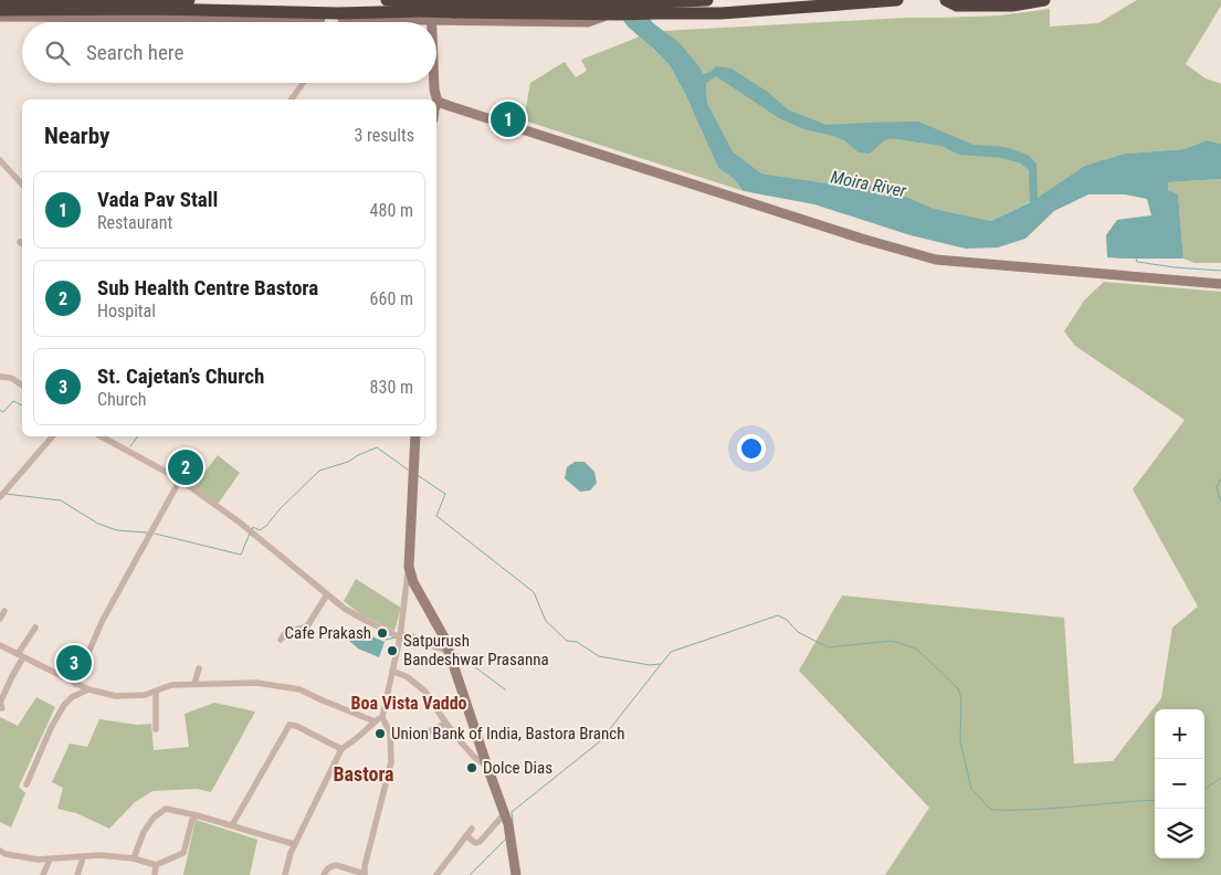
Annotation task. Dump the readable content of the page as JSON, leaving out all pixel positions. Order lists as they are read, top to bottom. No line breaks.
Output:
{"districts":["Boa Vista Vaddo","Bastora"],"water":["Moira River"],"places":["Cafe Prakash","Satpurush Bandeshwar Prasanna","Union Bank of India, Bastora Branch","Dolce Dias"],"page":{"search":"Search here","pins":["1","2","3"],"heading":["Nearby","3 results"],"list":[{"mark":"1","name":"Vada Pav Stall","note":"Restaurant","value":"480 m"},{"mark":"2","name":"Sub Health Centre Bastora","note":"Hospital","value":"660 m"},{"mark":"3","name":"St. Cajetan’s Church","note":"Church","value":"830 m"}],"map_buttons":["+","−"]}}
